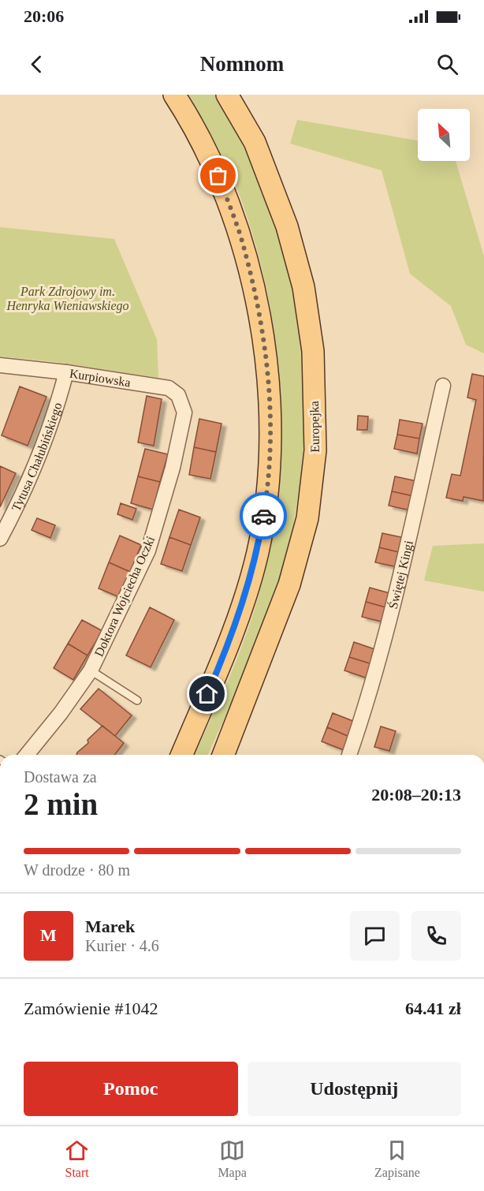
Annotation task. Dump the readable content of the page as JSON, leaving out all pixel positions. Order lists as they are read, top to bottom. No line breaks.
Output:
{"streets":{"main road":["Europejka"],"street":["Kurpiowska","Tytusa Chałubińskiego","Świętej Kingi","Doktora Wojciecha Oczki"]},"crossings":[["Kurpiowska","Tytusa Chałubińskiego"],["Kurpiowska","Doktora Wojciecha Oczki"]],"parks":["Park Zdrojowy im. Henryka Wieniawskiego"],"north":"top left","page":{"status":"20:06","header":"Nomnom","heading":["2 min","Dostawa za","20:08–20:13"],"panel":["Marek","Kurier · 4.6","Zamówienie #1042","64.41 zł"],"bar":"W drodze · 80 m","round":"M","buttons":["Pomoc","Udostępnij"],"tabs":["Start","Mapa","Zapisane"]}}
